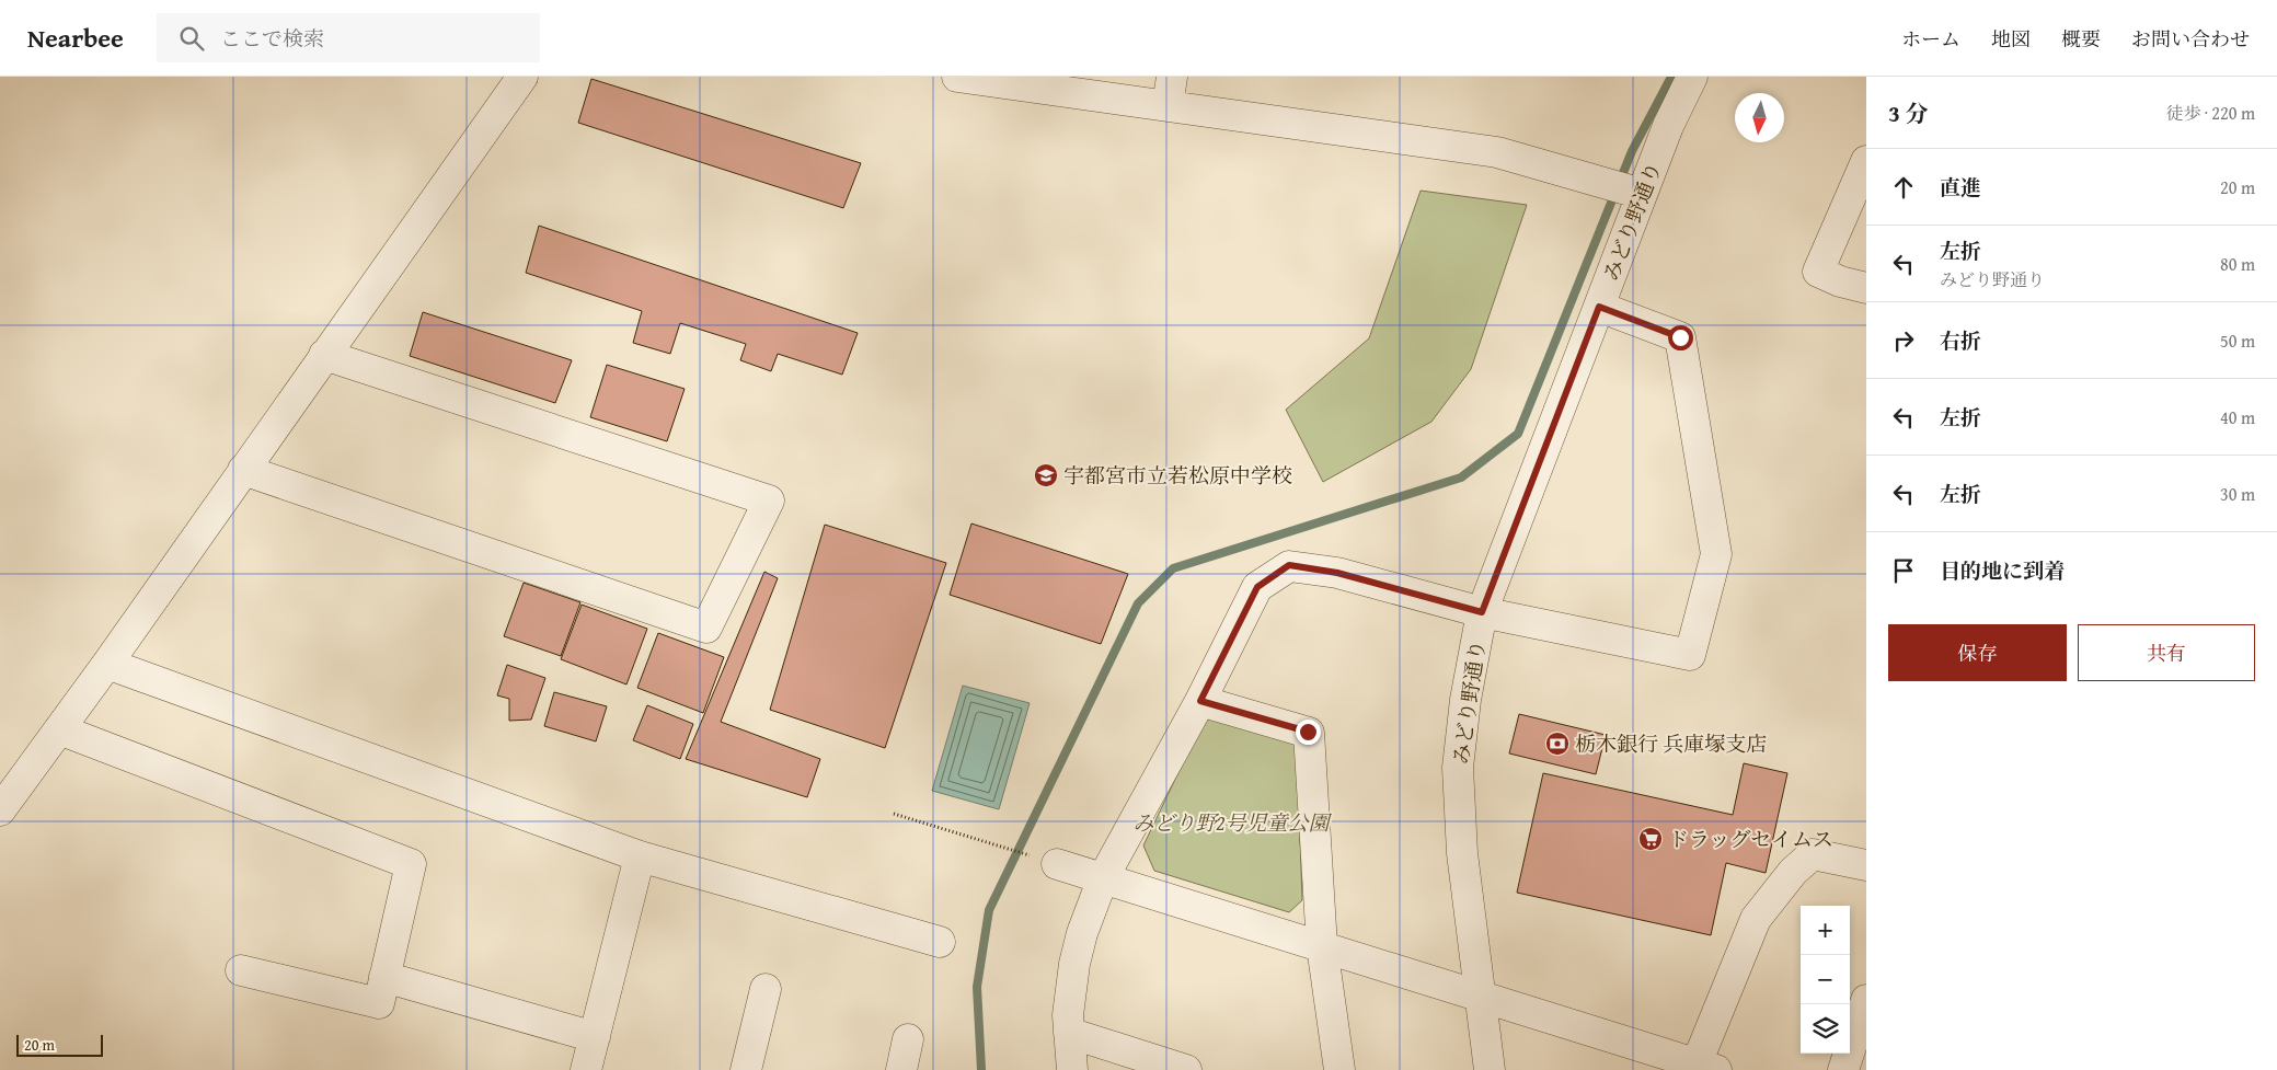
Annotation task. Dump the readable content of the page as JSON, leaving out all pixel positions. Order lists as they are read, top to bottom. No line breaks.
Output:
{"streets":{"street":["みどり野通り"]},"parks":["みどり野2号児童公園"],"places":{"school or university":["宇都宮市立若松原中学校"],"bank":["栃木銀行 兵庫塚支店"],"supermarket":["ドラッグセイムス"]},"scale_bar":"20 m","north":"bottom","page":{"header":"Nearbee","search":"ここで検索","nav":["ホーム","地図","概要","お問い合わせ"],"heading":["3 分","徒歩 · 220 m"],"list":[["直進","20 m"],["左折","みどり野通り","80 m"],["右折","50 m"],["左折","40 m"],["左折","30 m"],"目的地に到着"],"buttons":["保存","共有"],"map_buttons":["+","−"],"scale":"20 m"}}
